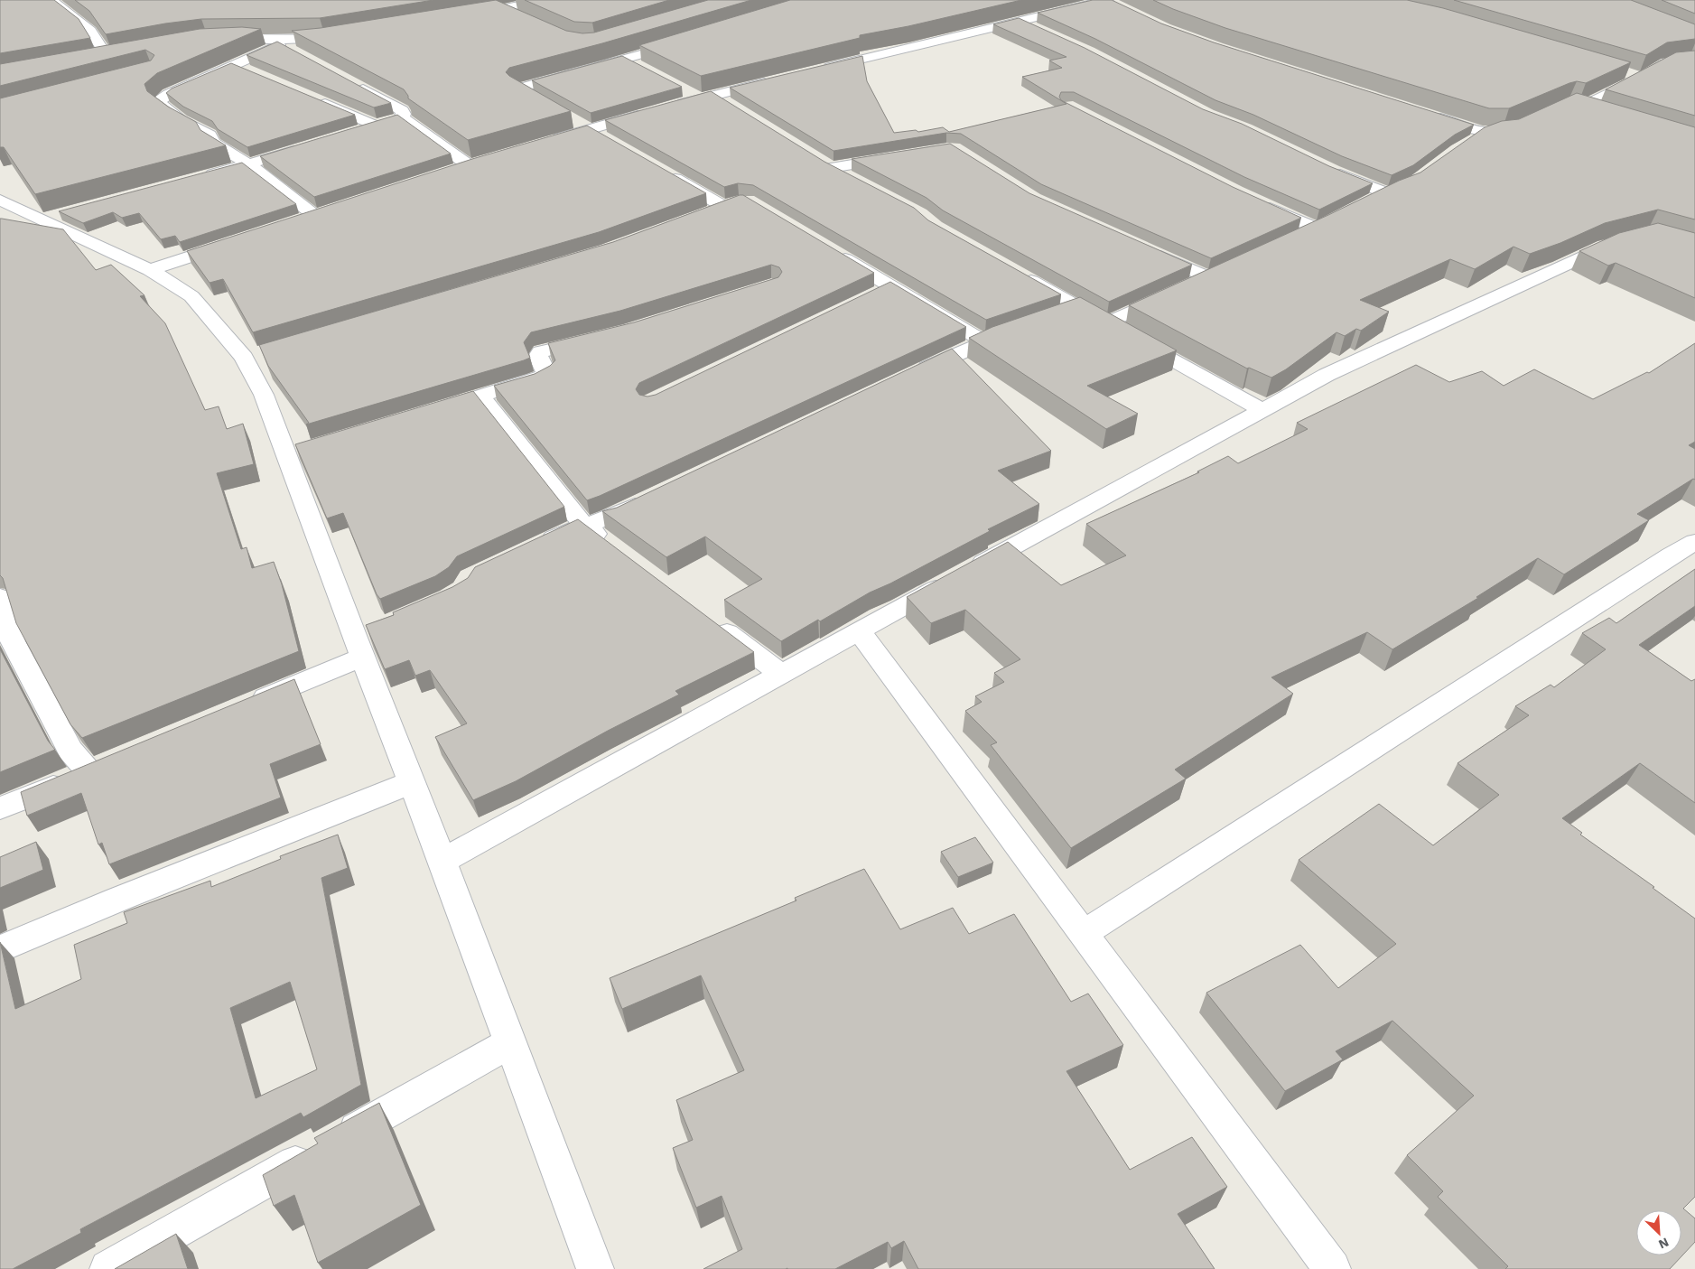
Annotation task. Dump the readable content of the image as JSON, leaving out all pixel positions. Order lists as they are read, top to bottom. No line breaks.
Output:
{"north":"bottom right"}
